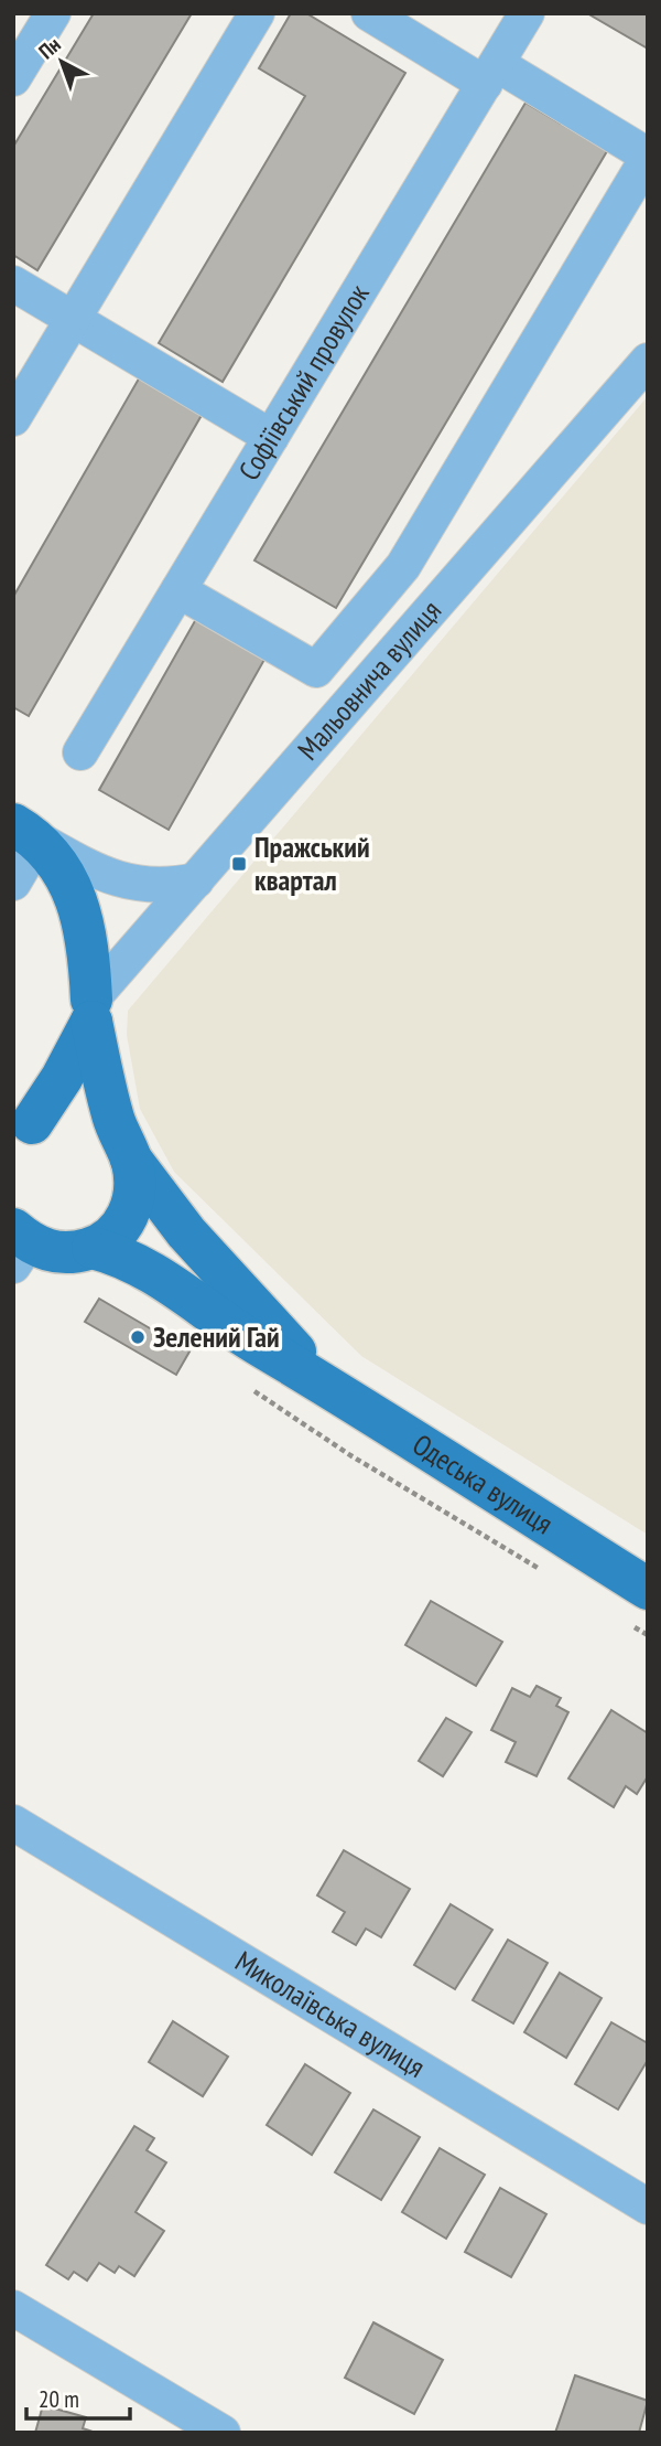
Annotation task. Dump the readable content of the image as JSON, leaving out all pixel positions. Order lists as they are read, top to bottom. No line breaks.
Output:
{"streets":{"main road":["Одеська вулиця"],"street":["Софіївський провулок","Мальовнича вулиця","Миколаївська вулиця"]},"places":{"transit":["Пражський квартал"],"other":["Зелений Гай"]},"scale_bar":"20 m","north":"top left"}
